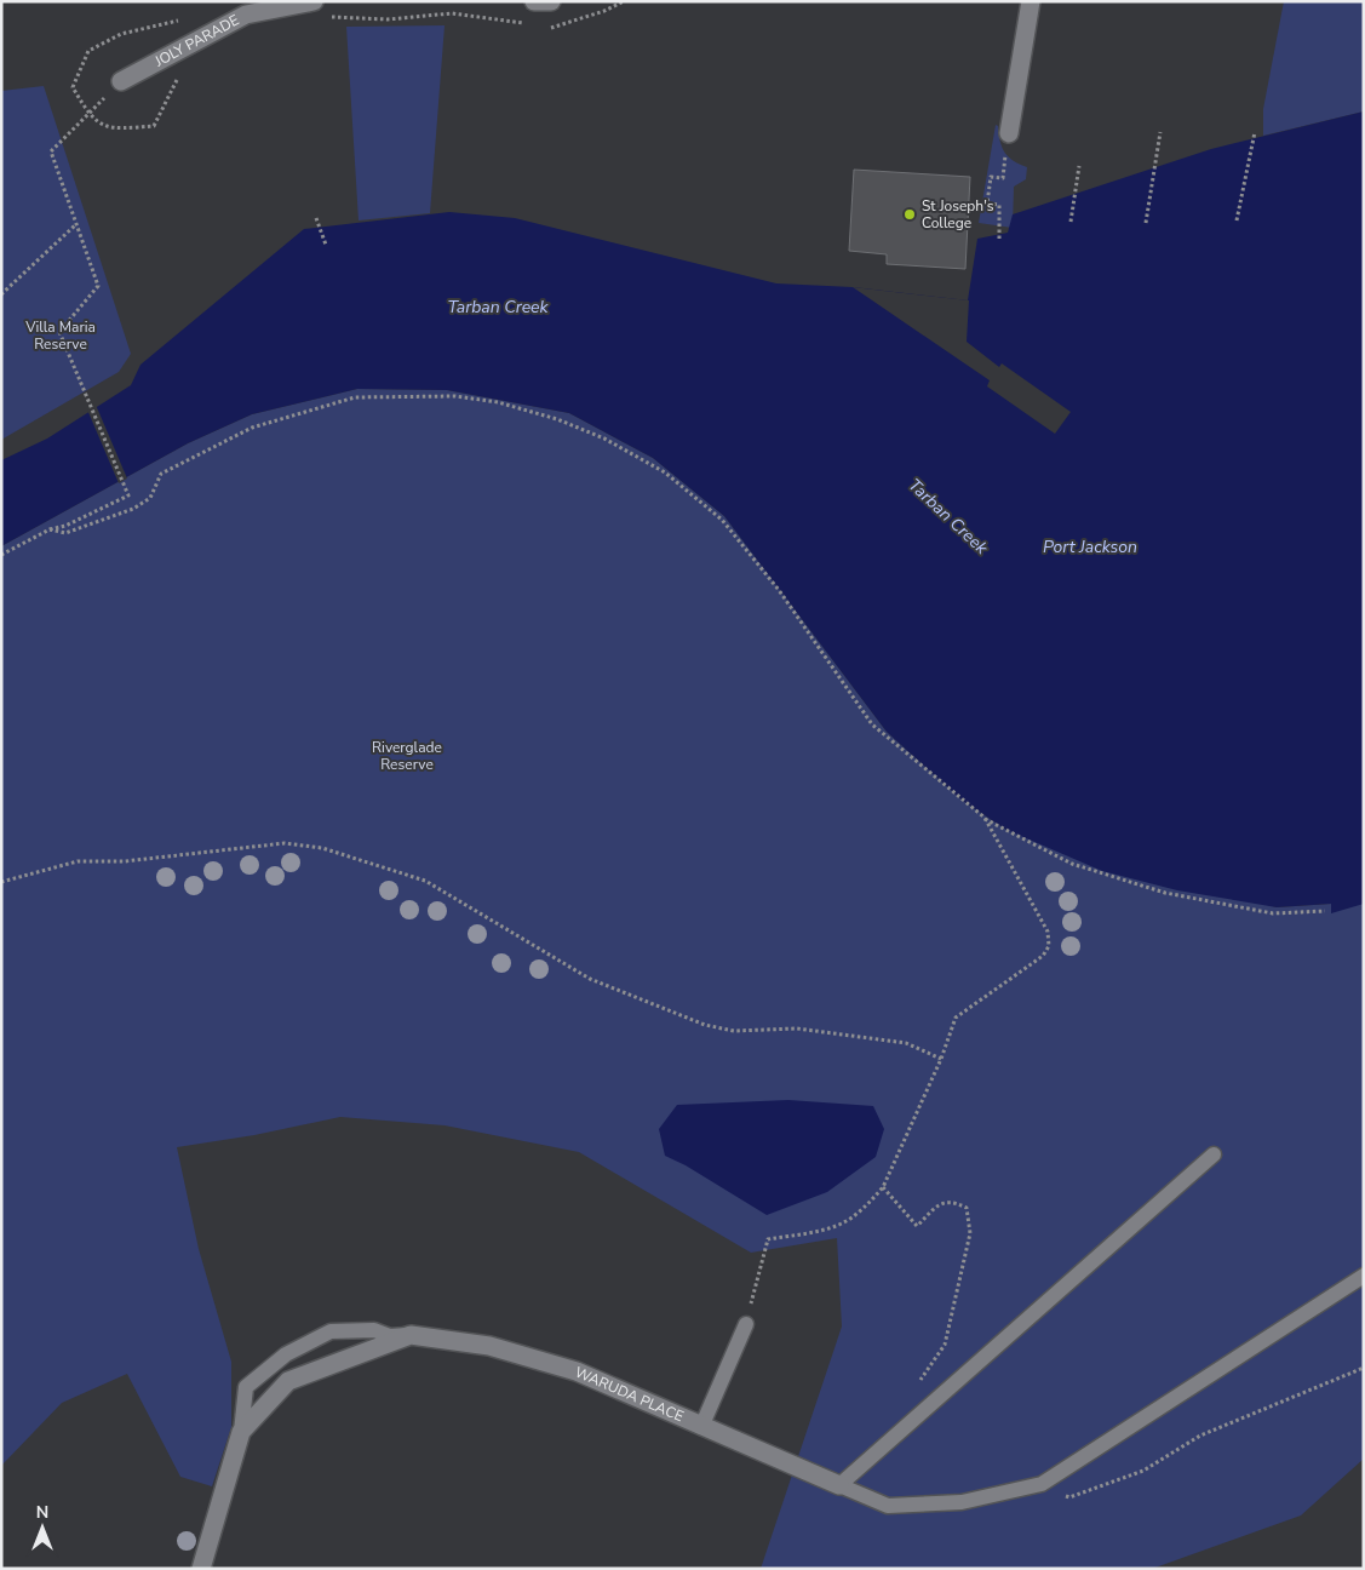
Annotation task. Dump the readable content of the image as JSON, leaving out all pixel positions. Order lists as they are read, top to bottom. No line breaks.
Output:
{"streets":{"street":["JOLY PARADE","WARUDA PLACE"]},"water":["Tarban Creek","Port Jackson"],"parks":["Villa Maria Reserve","Riverglade Reserve"],"places":["St Joseph's College"],"north":"top"}
